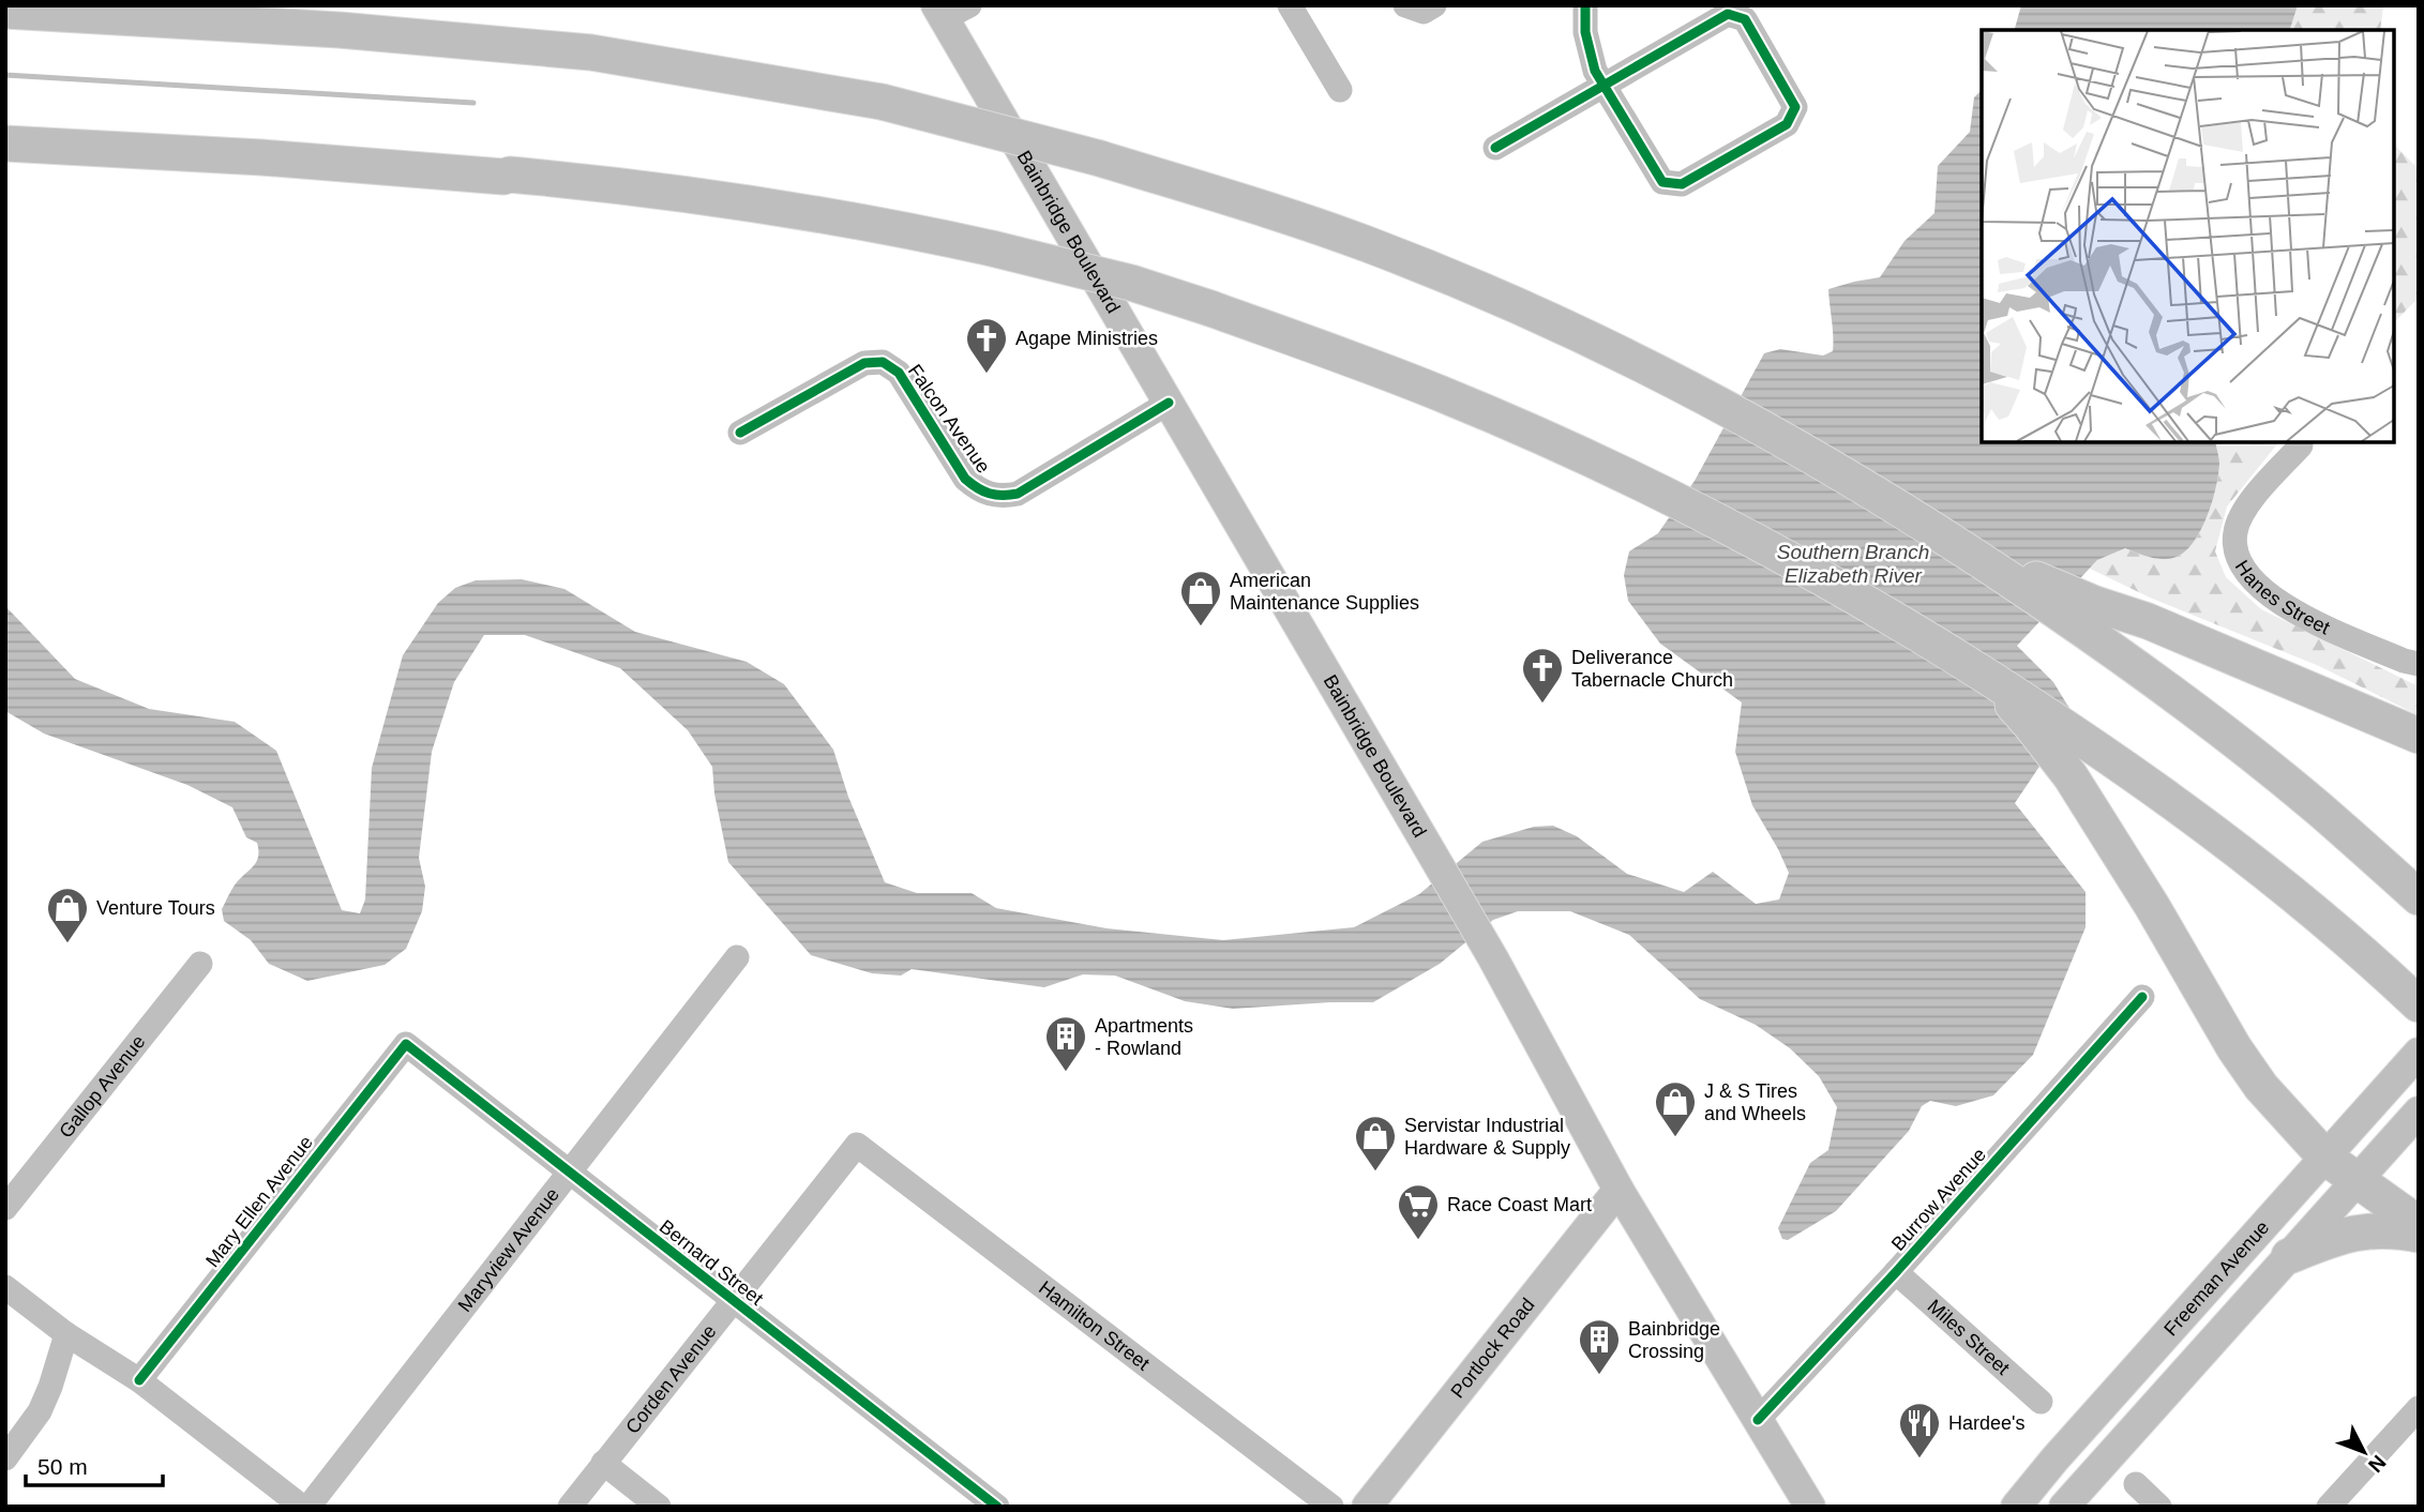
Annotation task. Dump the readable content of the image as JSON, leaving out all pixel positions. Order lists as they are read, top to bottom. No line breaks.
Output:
{"streets":{"main road":["Bainbridge Boulevard","Freeman Avenue","Portlock Road"],"street":["Falcon Avenue","Hanes Street","Gallop Avenue","Burrow Avenue","Mary Ellen Avenue","Maryview Avenue","Bernard Street","Hamilton Street","Miles Street","Corden Avenue"]},"crossings":[["Bainbridge Boulevard","Falcon Avenue"],["Bainbridge Boulevard","Burrow Avenue"],["Bainbridge Boulevard","Portlock Road"],["Burrow Avenue","Miles Street"],["Mary Ellen Avenue","Bernard Street"],["Maryview Avenue","Bernard Street"],["Bernard Street","Corden Avenue"],["Hamilton Street","Corden Avenue"]],"water":["Southern Branch Elizabeth River"],"places":{"church":["Agape Ministries","Deliverance Tabernacle Church"],"shop":["American Maintenance Supplies","Venture Tours","J & S Tires and Wheels","Servistar Industrial Hardware & Supply"],"building":["Apartments - Rowland","Bainbridge Crossing"],"supermarket":["Race Coast Mart"],"restaurant":["Hardee's"]},"scale_bar":"50 m","north":"bottom right"}
